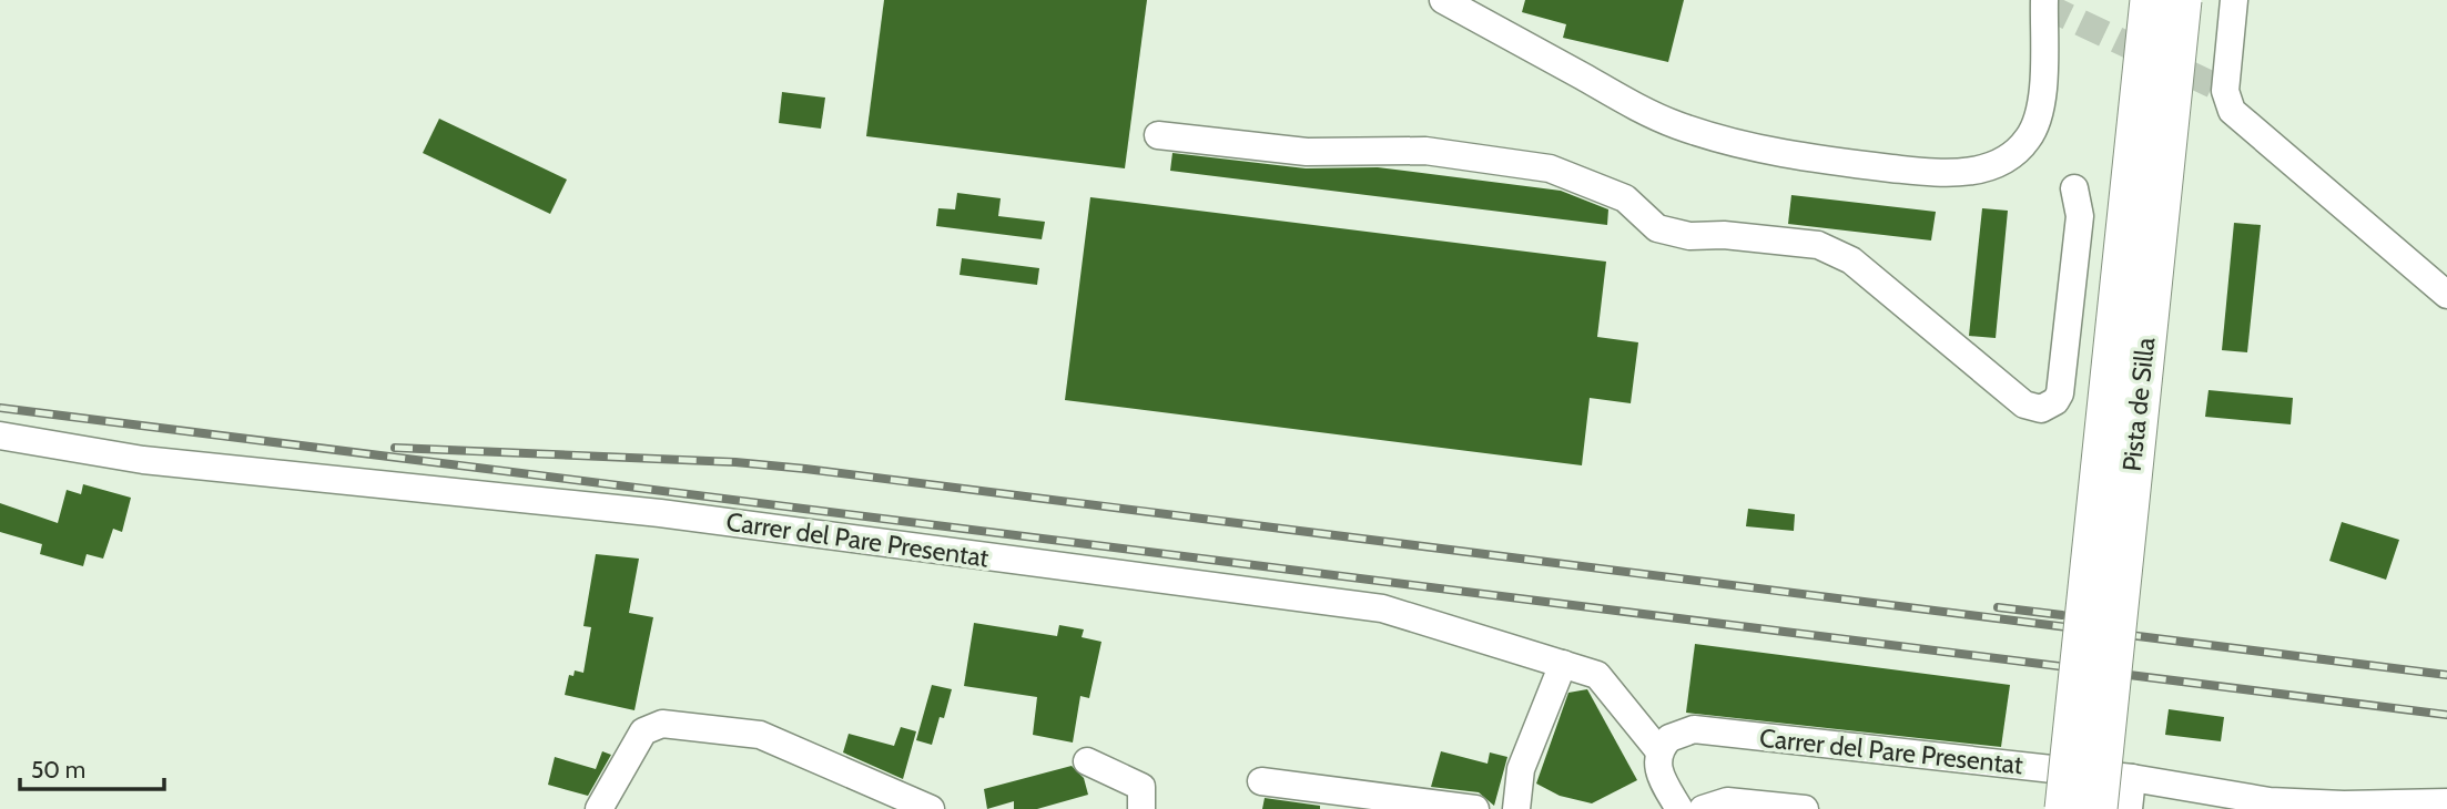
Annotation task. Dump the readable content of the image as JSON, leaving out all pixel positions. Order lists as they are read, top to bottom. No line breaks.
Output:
{"streets":{"highway":["Pista de Silla"],"street":["Carrer del Pare Presentat"]},"scale_bar":"50 m"}
